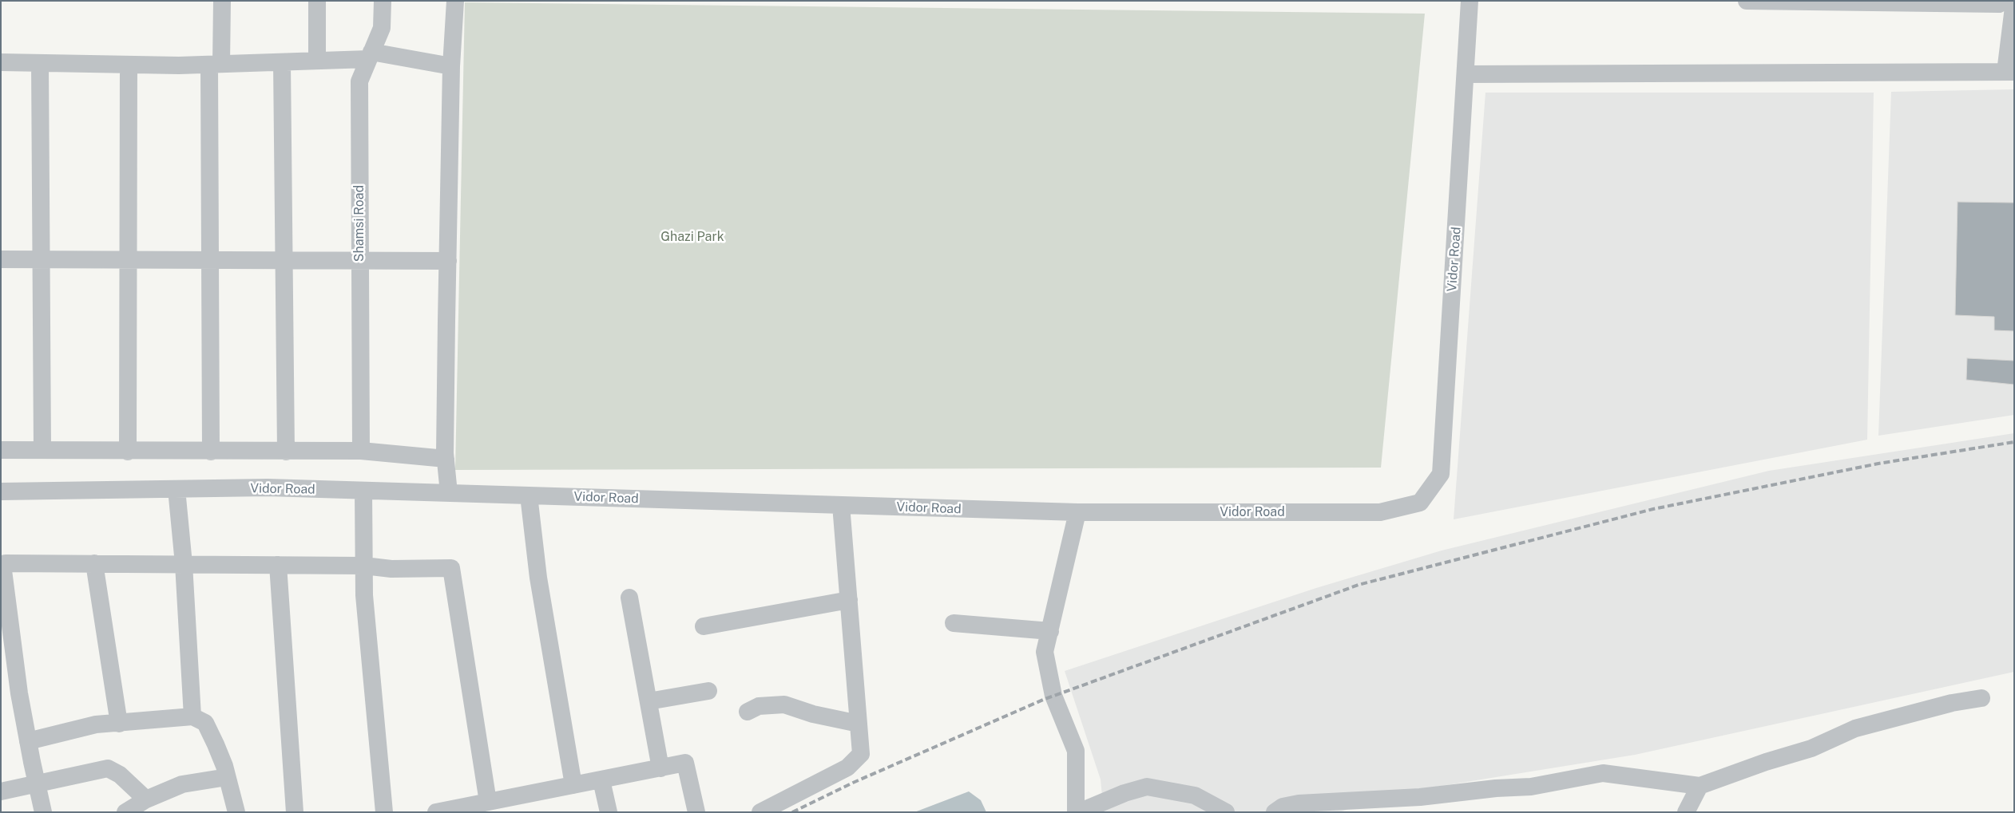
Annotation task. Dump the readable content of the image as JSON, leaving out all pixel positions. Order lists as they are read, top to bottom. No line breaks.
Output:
{"streets":{"street":["Shamsi Road","Vidor Road"]},"parks":["Ghazi Park"]}
